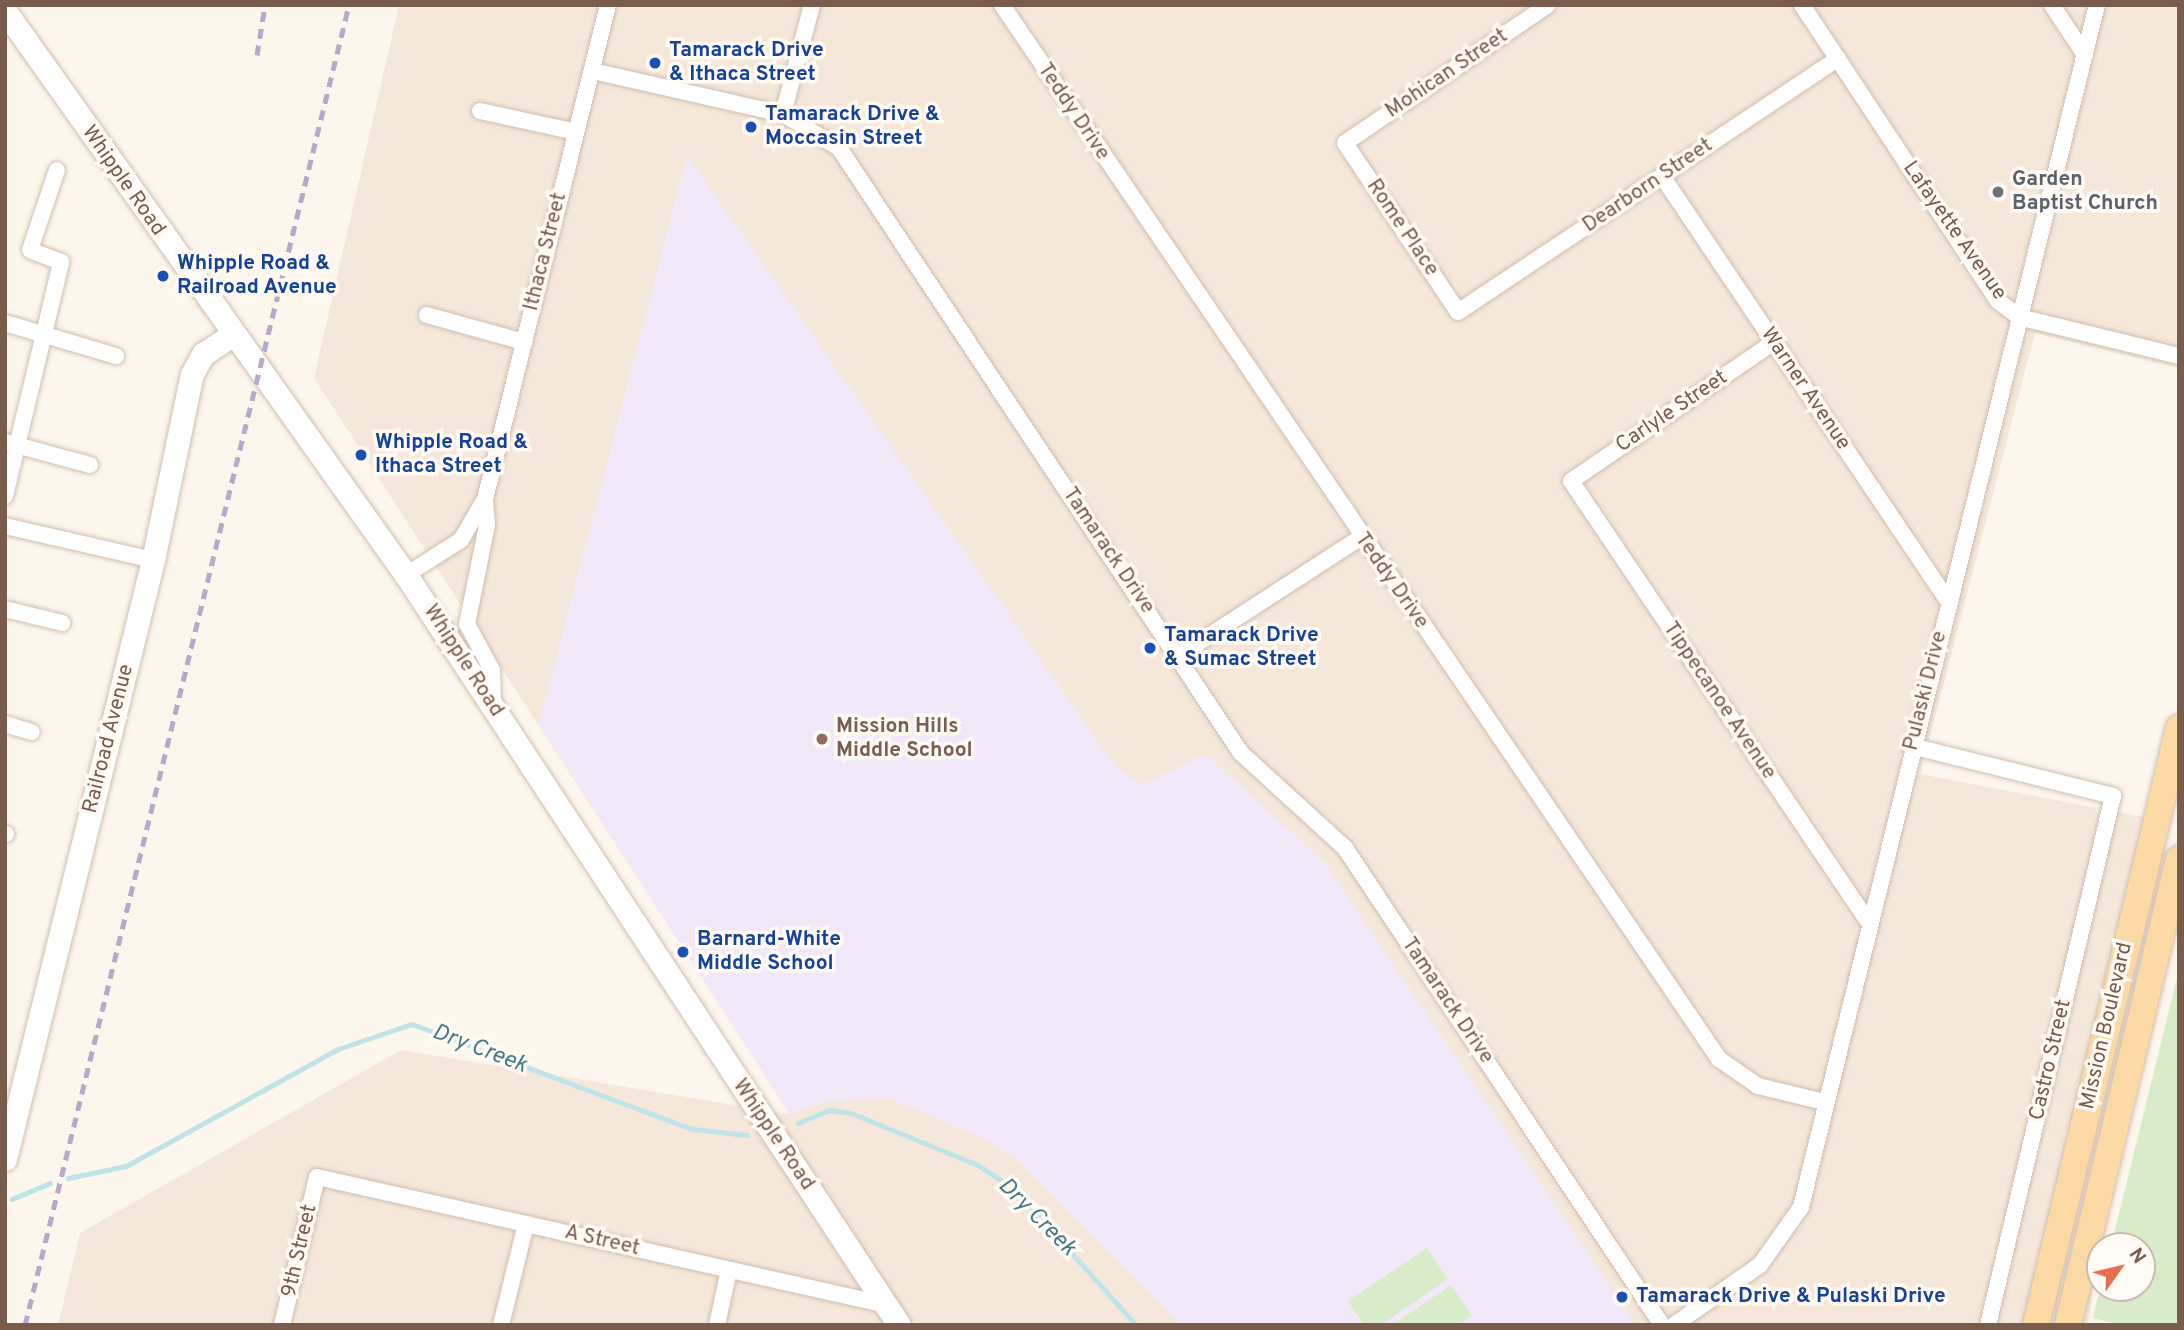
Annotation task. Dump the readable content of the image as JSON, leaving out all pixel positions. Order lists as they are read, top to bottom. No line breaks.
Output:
{"streets":{"main road":["Whipple Road","Railroad Avenue","Mission Boulevard"],"street":["Mohican Street","Teddy Drive","Dearborn Street","Rome Place","Lafayette Avenue","Ithaca Street","Warner Avenue","Carlyle Street","Tamarack Drive","Pulaski Drive","Tippecanoe Avenue","Castro Street","A Street","9th Street"]},"crossings":[["Mohican Street","Rome Place"],["Teddy Drive","Pulaski Drive"],["Whipple Road","Ithaca Street"],["Whipple Road","Railroad Avenue"],["Whipple Road","A Street"],["Dearborn Street","Rome Place"],["Dearborn Street","Lafayette Avenue"],["Dearborn Street","Warner Avenue"],["Lafayette Avenue","Pulaski Drive"],["Ithaca Street","Tamarack Drive"],["Warner Avenue","Carlyle Street"],["Warner Avenue","Pulaski Drive"],["Carlyle Street","Tippecanoe Avenue"],["Pulaski Drive","Tippecanoe Avenue"],["Pulaski Drive","Castro Street"],["A Street","9th Street"]],"water":["Dry Creek"],"places":["Tamarack Drive & Ithaca Street","Tamarack Drive & Moccasin Street","Garden Baptist Church","Whipple Road & Railroad Avenue","Whipple Road & Ithaca Street","Tamarack Drive & Sumac Street","Mission Hills Middle School","Barnard-White Middle School","Tamarack Drive & Pulaski Drive"],"north":"top right"}
